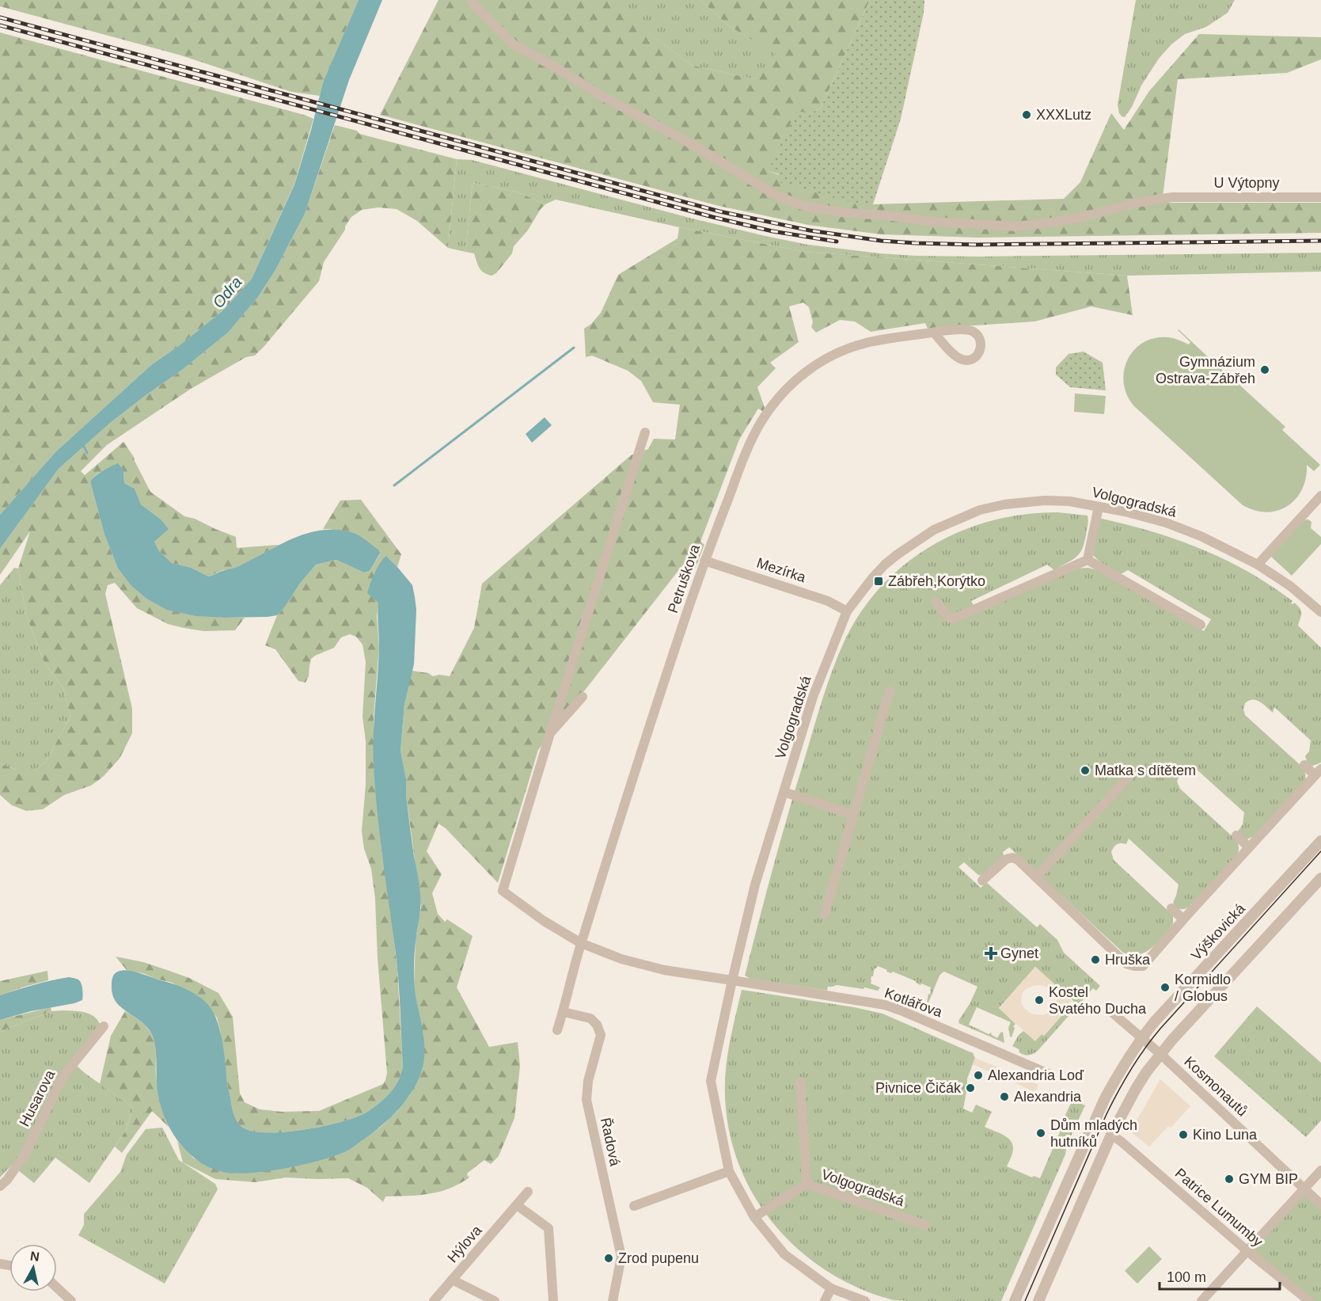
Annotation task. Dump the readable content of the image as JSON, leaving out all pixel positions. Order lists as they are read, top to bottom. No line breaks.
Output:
{"streets":{"street":["U Výtopny","Volgogradská","Mezírka","Petruškova","Výškovická","Kotlářova","Kosmonautů","Husarova","Řadová","Patrice Lumumby","Hýlova"]},"crossings":[["Volgogradská","Mezírka"],["Volgogradská","Kotlářova"],["Mezírka","Petruškova"],["Petruškova","Kotlářova"],["Výškovická","Kosmonautů"]],"water":["Odra"],"places":{"other":["XXXLutz","Gymnázium Ostrava-Zábřeh","Matka s dítětem","Hruška","Kormidlo / Globus","Kostel Svatého Ducha","Alexandria Loď","Pivnice Čičák","Alexandria","Dům mladých hutníků","Kino Luna","GYM BIP","Zrod pupenu"],"transit":["Zábřeh,Korýtko"],"health":["Gynet"]},"scale_bar":"100 m","north":"top"}
